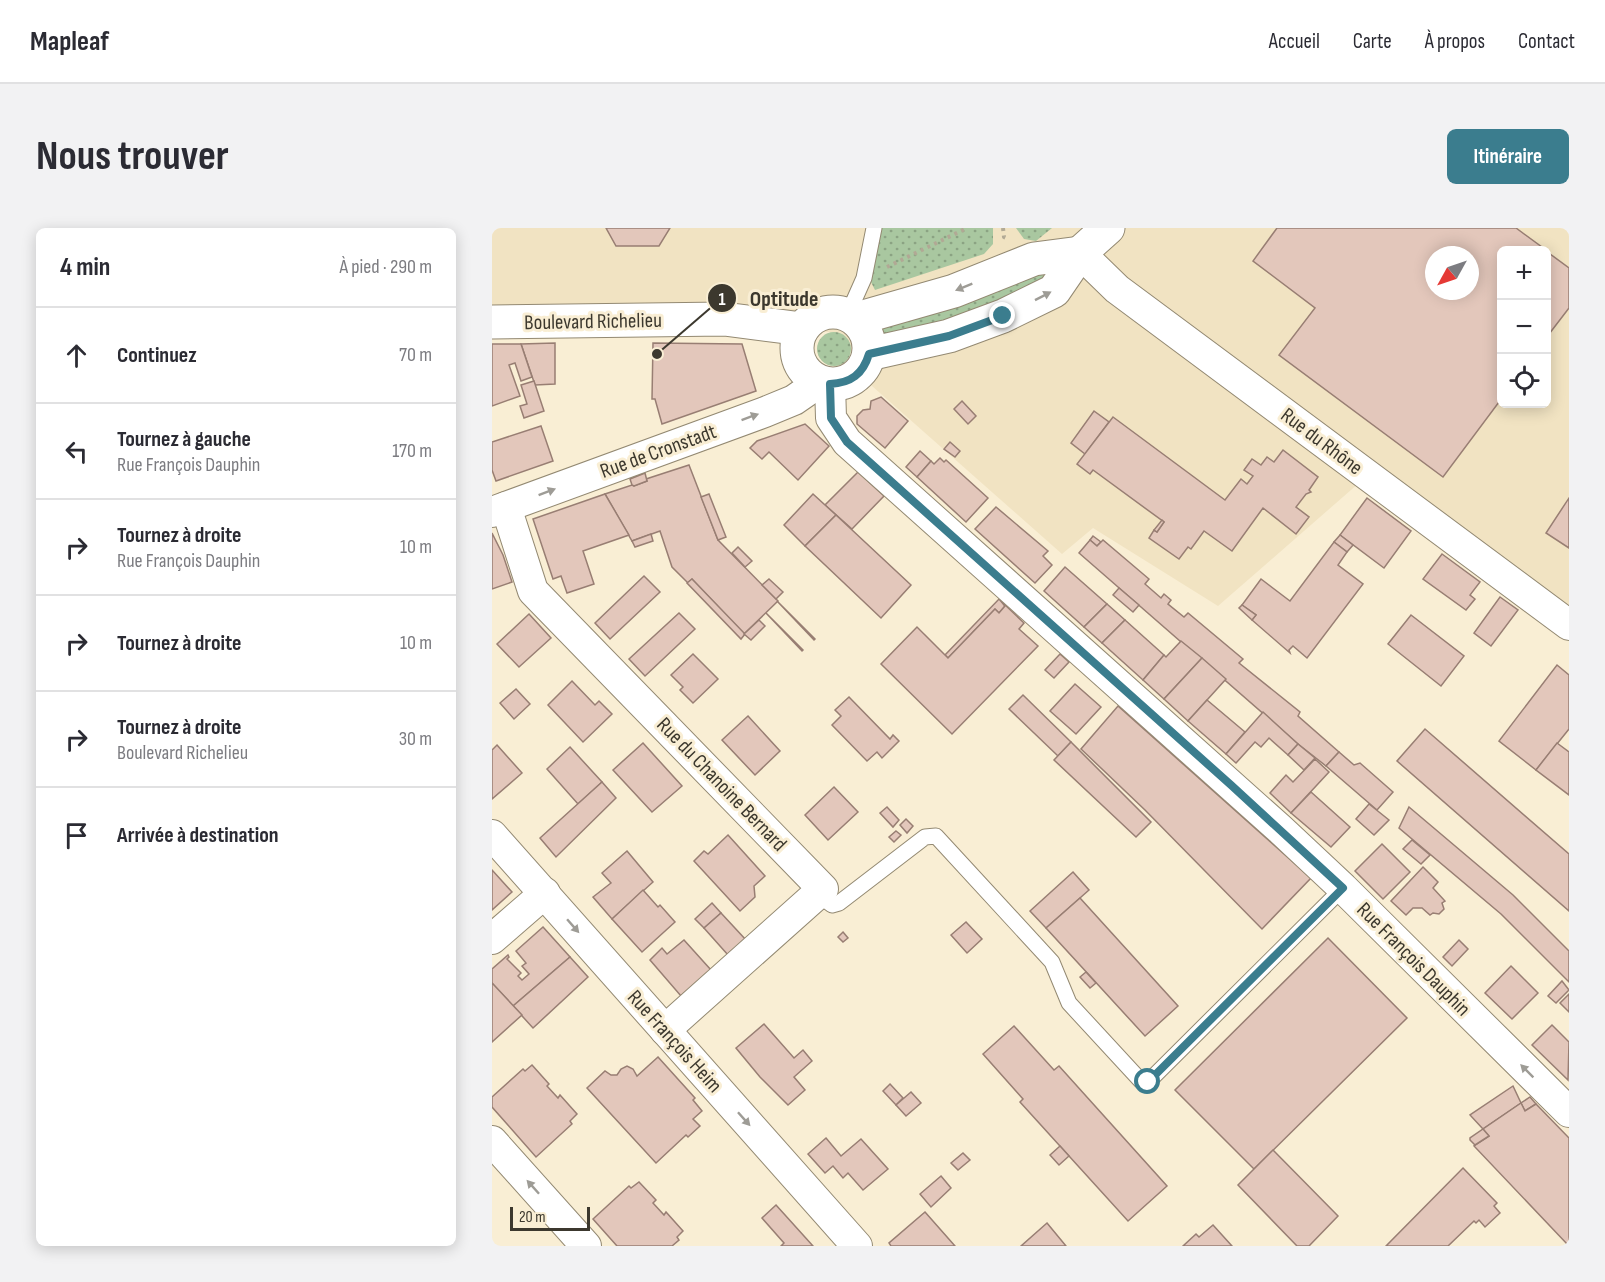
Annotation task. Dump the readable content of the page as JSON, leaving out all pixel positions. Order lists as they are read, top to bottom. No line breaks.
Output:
{"streets":{"main road":["Boulevard Richelieu"],"street":["Rue du Rhône","Rue de Cronstadt","Rue du Chanoine Bernard","Rue François Dauphin","Rue François Heim"]},"crossings":[["Boulevard Richelieu","Rue de Cronstadt"],["Boulevard Richelieu","Rue François Dauphin"],["Rue de Cronstadt","Rue du Chanoine Bernard"],["Rue de Cronstadt","Rue François Dauphin"]],"one_way":["Rue de Cronstadt","Rue François Heim"],"places":["Optitude"],"scale_bar":"20 m","north":"bottom left","page":{"header":"Mapleaf","nav":["Accueil","Carte","À propos","Contact"],"buttons":"Itinéraire","title":"Nous trouver","heading":["4 min","À pied · 290 m"],"map_buttons":["+","−"],"list":[["Continuez","70 m"],["Tournez à gauche","Rue François Dauphin","170 m"],["Tournez à droite","Rue François Dauphin","10 m"],["Tournez à droite","10 m"],["Tournez à droite","Boulevard Richelieu","30 m"],"Arrivée à destination"],"scale":"20 m"}}
